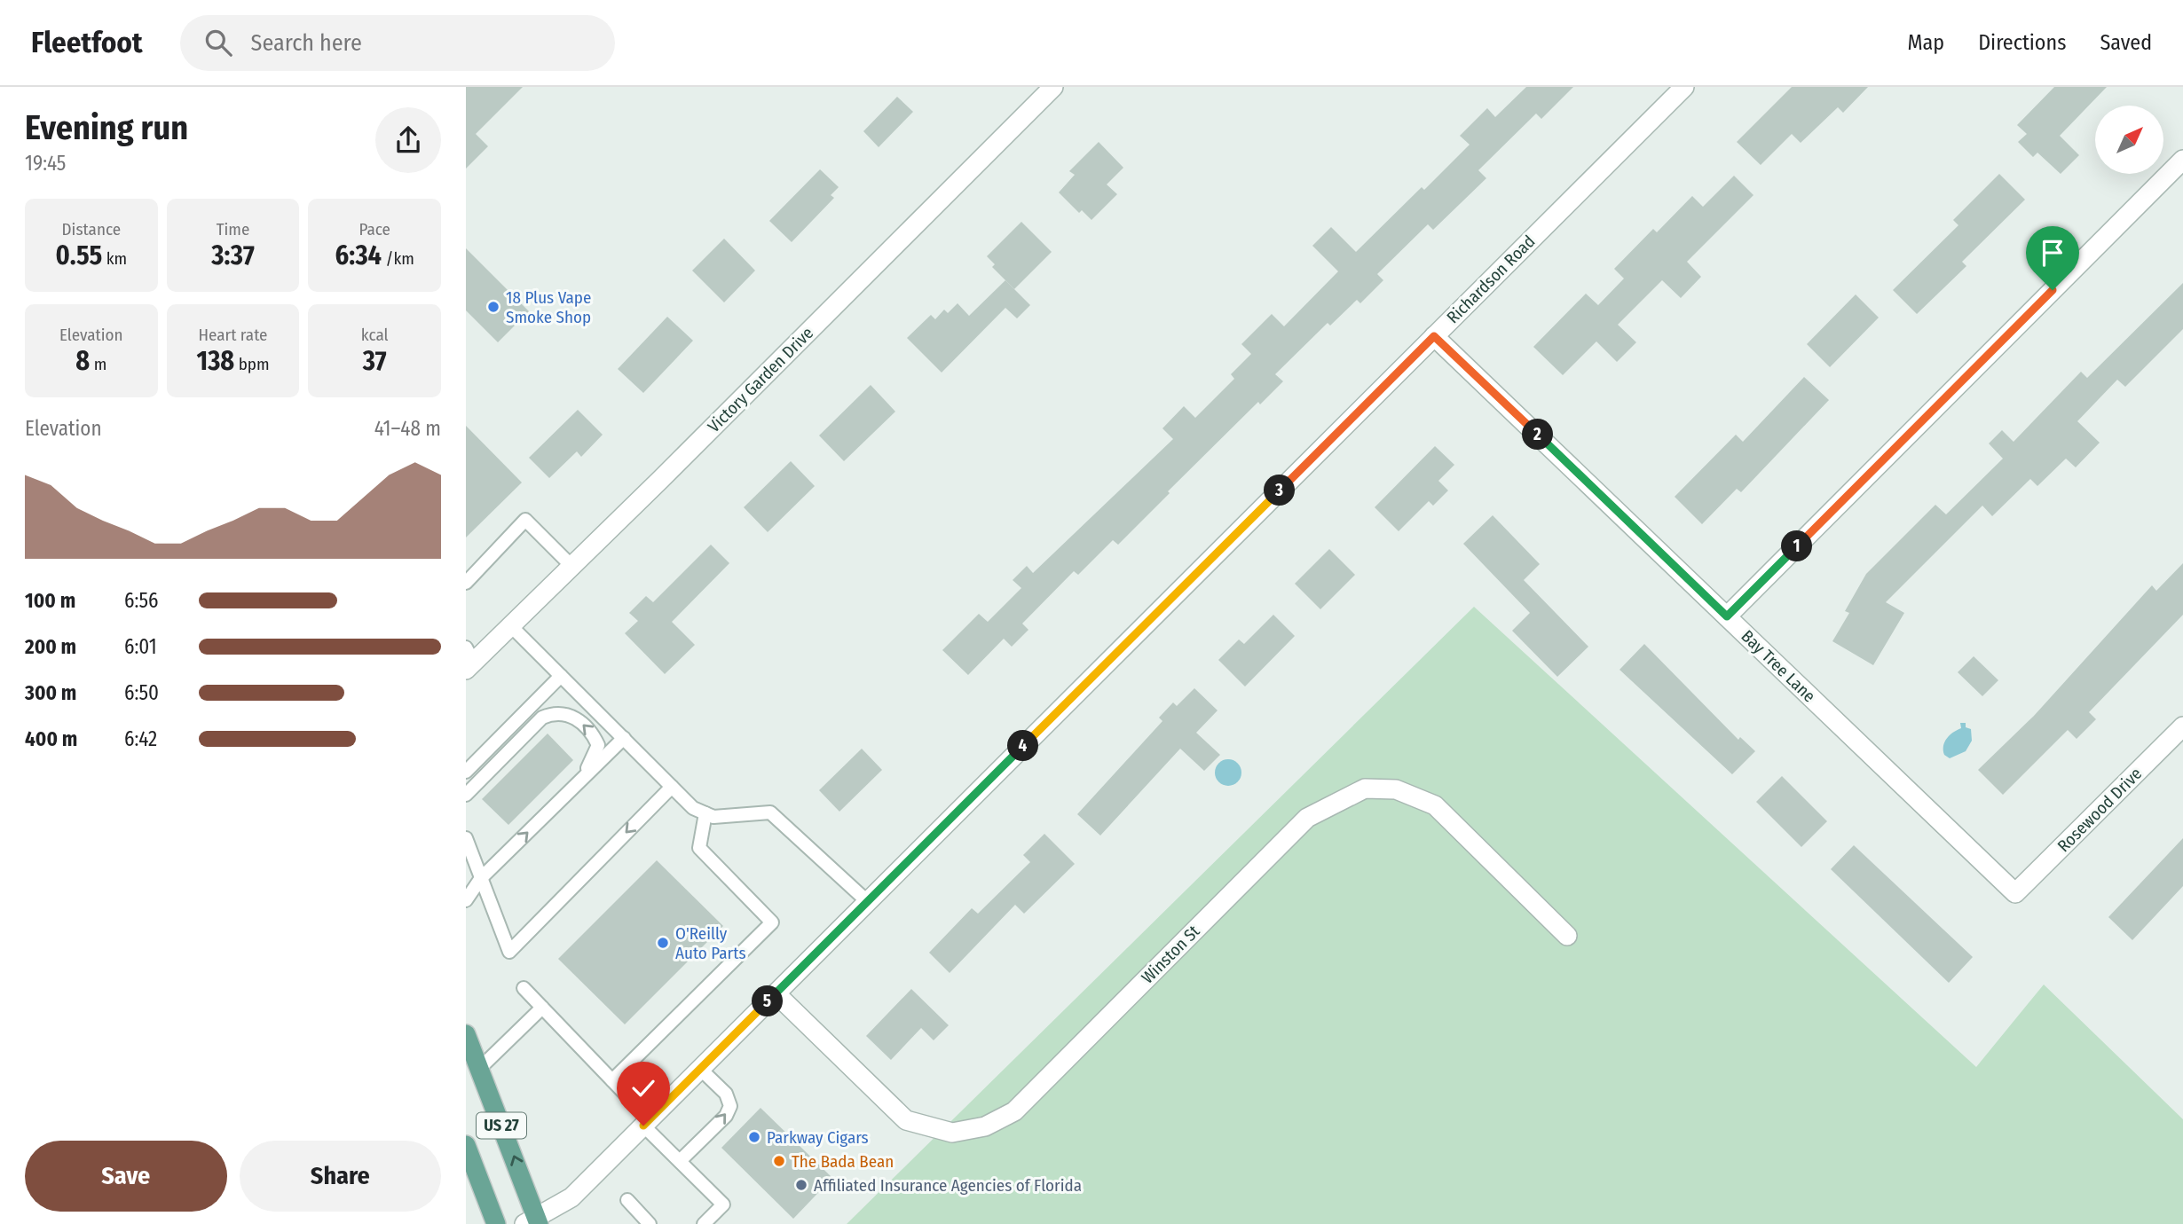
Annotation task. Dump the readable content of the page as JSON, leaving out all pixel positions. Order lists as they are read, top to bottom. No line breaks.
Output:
{"streets":{"main road":["US 27"],"street":["Richardson Road","Victory Garden Drive","Bay Tree Lane","Rosewood Drive","Winston St"]},"crossings":[["Richardson Road","Bay Tree Lane"],["Richardson Road","Winston St"],["Richardson Road","US 27"],["Bay Tree Lane","Rosewood Drive"]],"places":["18 Plus Vape Smoke Shop","O'Reilly Auto Parts","Parkway Cigars","The Bada Bean","Affiliated Insurance Agencies of Florida"],"north":"top right","page":{"header":"Fleetfoot","search":"Search here","nav":["Map","Directions","Saved"],"heading":["Evening run","19:45"],"stats":[["Distance","0.55 km"],["Time","3:37"],["Pace","6:34 /km"],["Elevation","8 m"],["Heart rate","138 bpm"],["kcal","37"]],"chart":["Elevation","41–48 m"],"pins":["2","3","1","4","5"],"list":[{"name":"100 m","note":"6:56"},{"name":"200 m","note":"6:01"},{"name":"300 m","note":"6:50"},{"name":"400 m","note":"6:42"}],"buttons":["Save","Share"]}}
